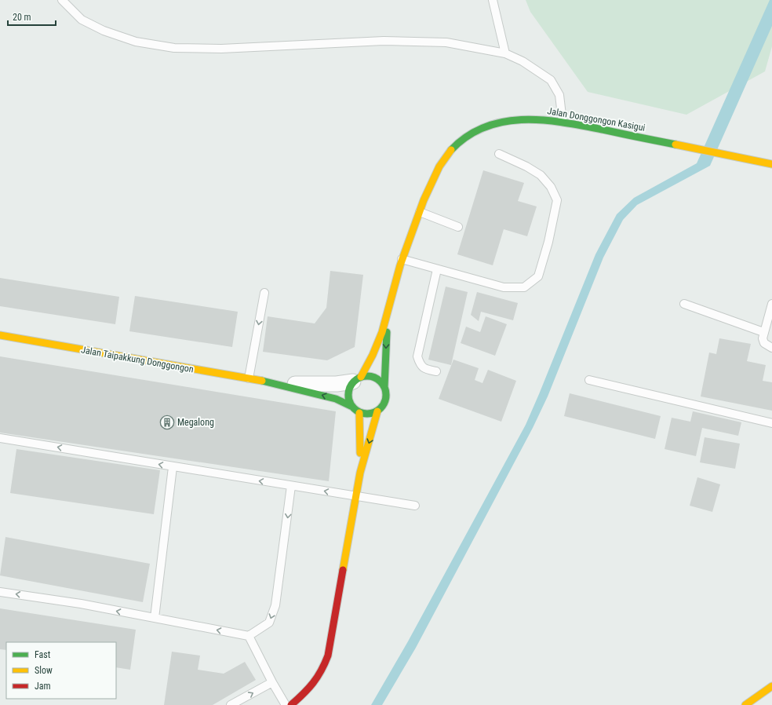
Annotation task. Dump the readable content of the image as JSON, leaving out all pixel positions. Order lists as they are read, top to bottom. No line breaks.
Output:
{"streets":{"street":["Jalan Donggongon Kasigui","Jalan Taipakkung Donggongon"]},"places":{"building":["Megalong"]},"legend":["Fast","Slow","Jam"],"scale_bar":"20 m"}
